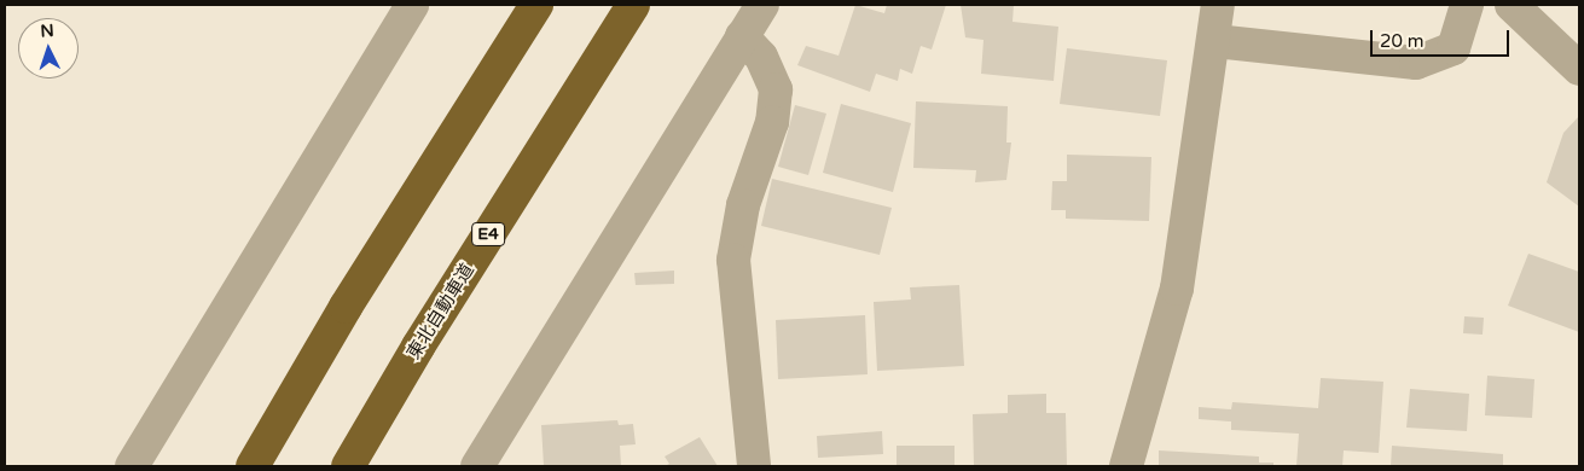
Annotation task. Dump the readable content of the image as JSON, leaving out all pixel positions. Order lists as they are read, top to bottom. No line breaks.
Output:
{"streets":{"highway":["E4","東北自動車道"]},"scale_bar":"20 m","north":"top"}
